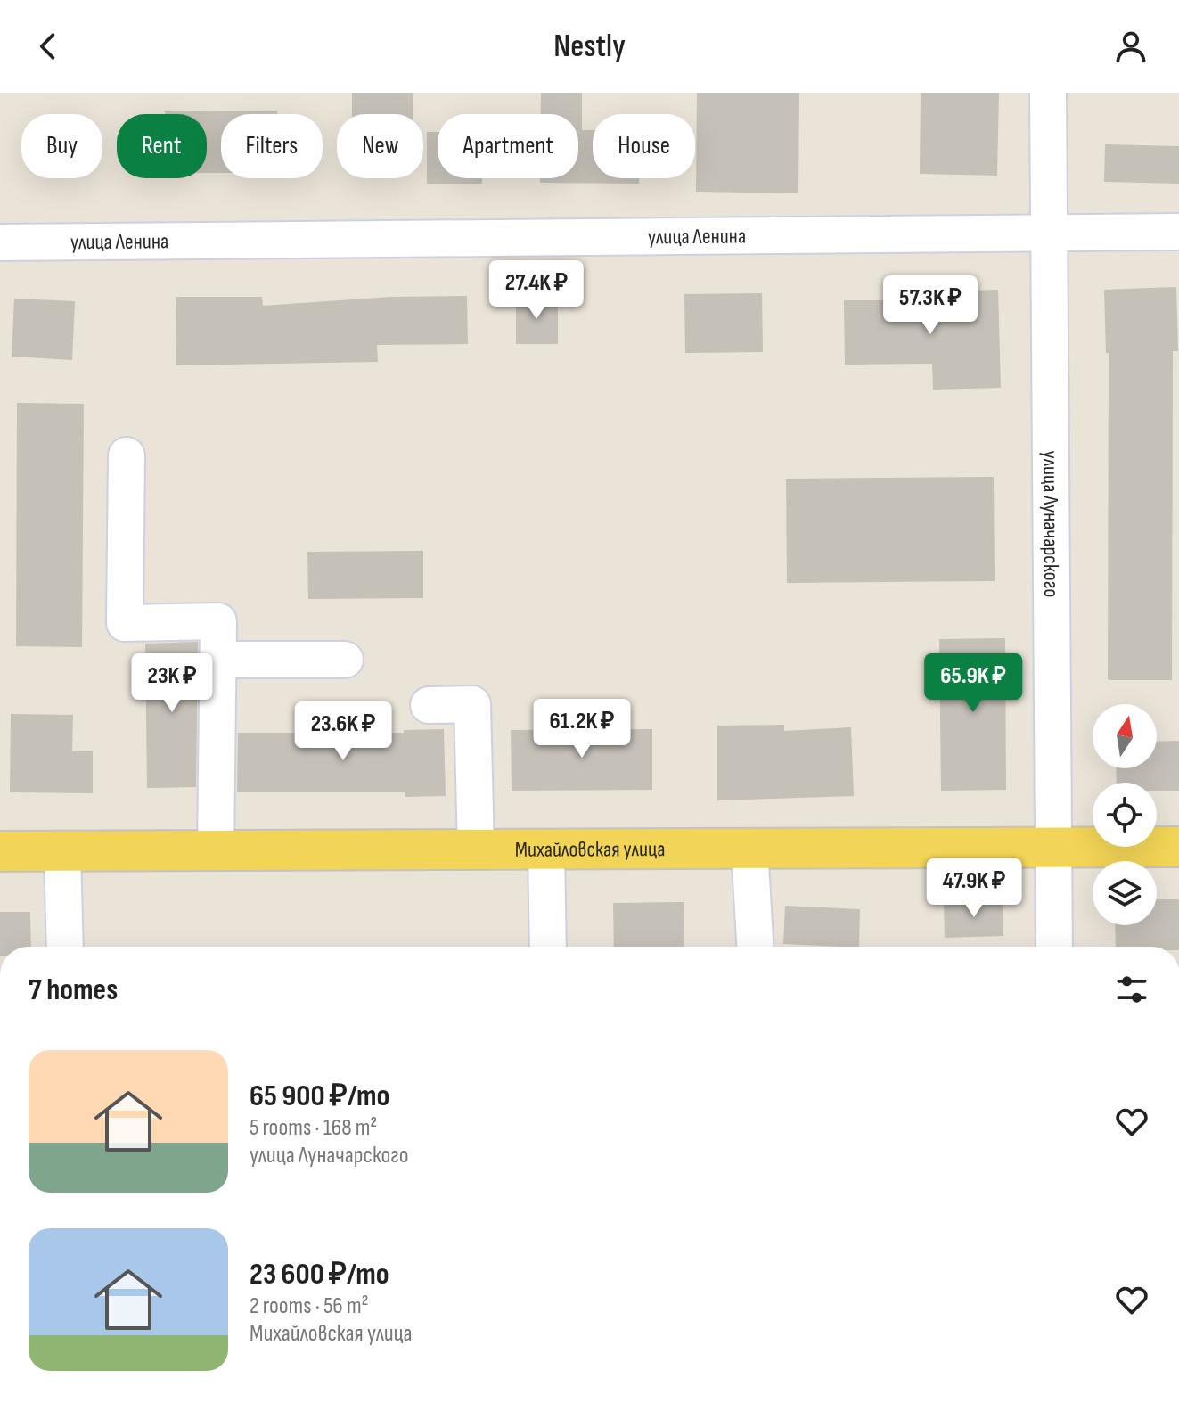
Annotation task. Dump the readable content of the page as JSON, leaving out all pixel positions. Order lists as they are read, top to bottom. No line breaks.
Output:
{"streets":{"main road":["Михайловская улица"],"street":["улица Ленина","улица Луначарского"]},"crossings":[["улица Ленина","улица Луначарского"],["улица Луначарского","Михайловская улица"]],"north":"top","page":{"header":"Nestly","chip":["Buy","Rent","Filters","New","Apartment","House"],"price":["27.4K ₽","57.3K ₽","23K ₽","65.9K ₽","61.2K ₽","23.6K ₽","47.9K ₽"],"heading":"7 homes","list":[{"name":"65 900 ₽/mo","note":"5 rooms · 168 m² · улица Луначарского"},{"name":"23 600 ₽/mo","note":"2 rooms · 56 m² · Михайловская улица"}]}}
